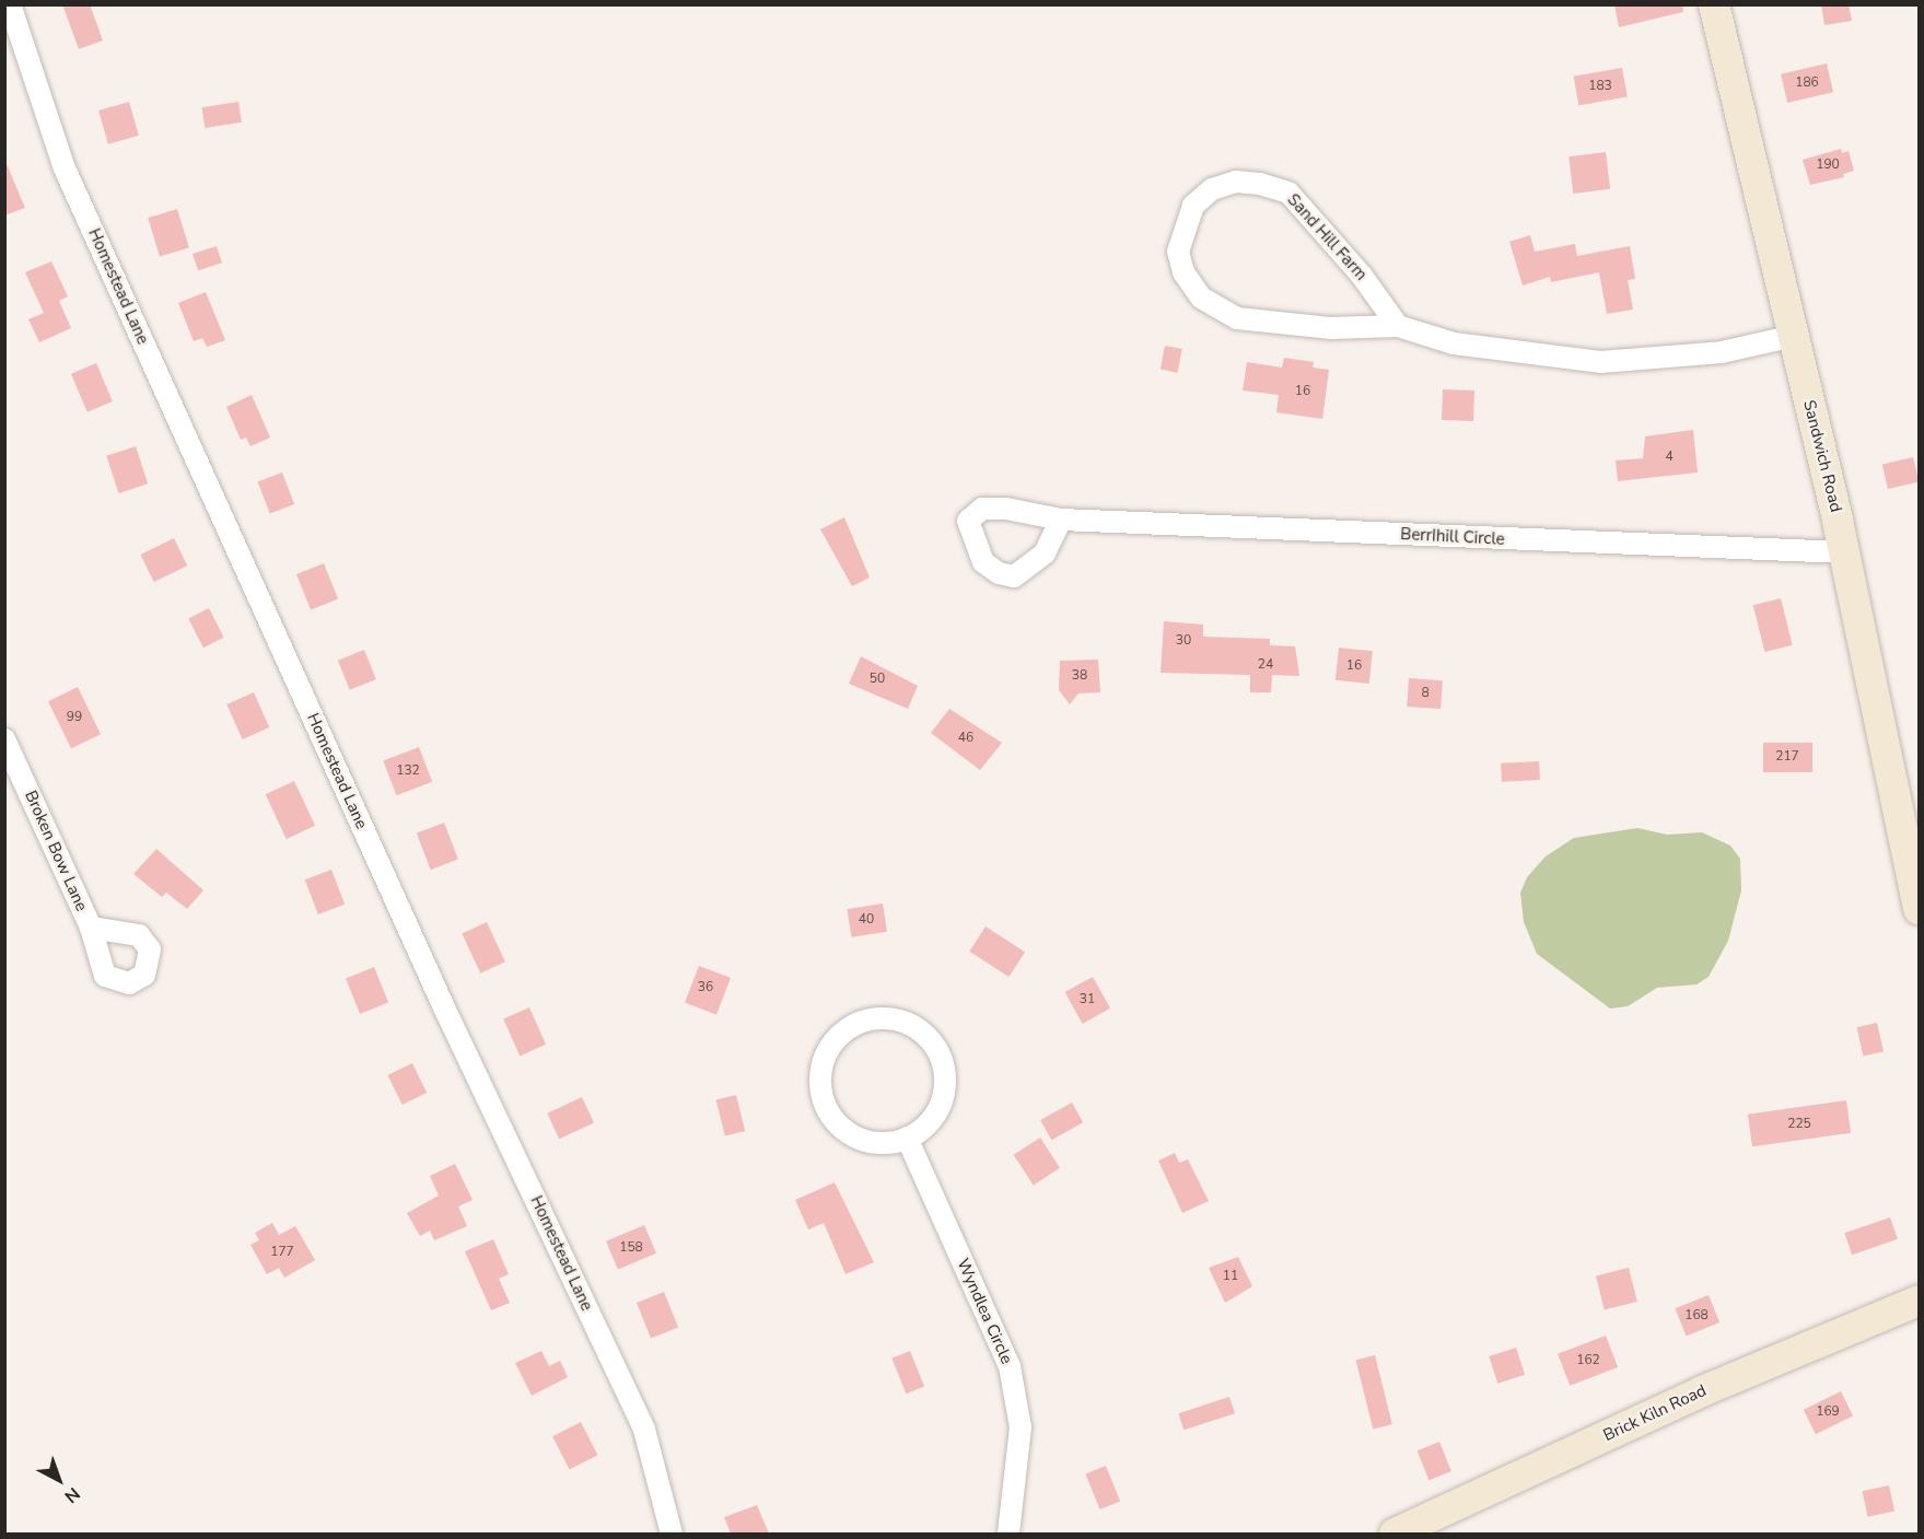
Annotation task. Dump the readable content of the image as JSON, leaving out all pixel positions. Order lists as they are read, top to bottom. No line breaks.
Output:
{"streets":{"main road":["Sandwich Road","Brick Kiln Road"],"street":["Sand Hill Farm","Homestead Lane","BerrIhill Circle","Broken Bow Lane","Wyndlea Circle"]},"crossings":[["Sand Hill Farm","Sandwich Road"],["Sandwich Road","BerrIhill Circle"]],"house_numbers":["186","183","190","16","4","30","24","16","38","50","8","99","46","217","132","40","36","31","225","158","177","11","168","162","169"],"north":"bottom right"}
